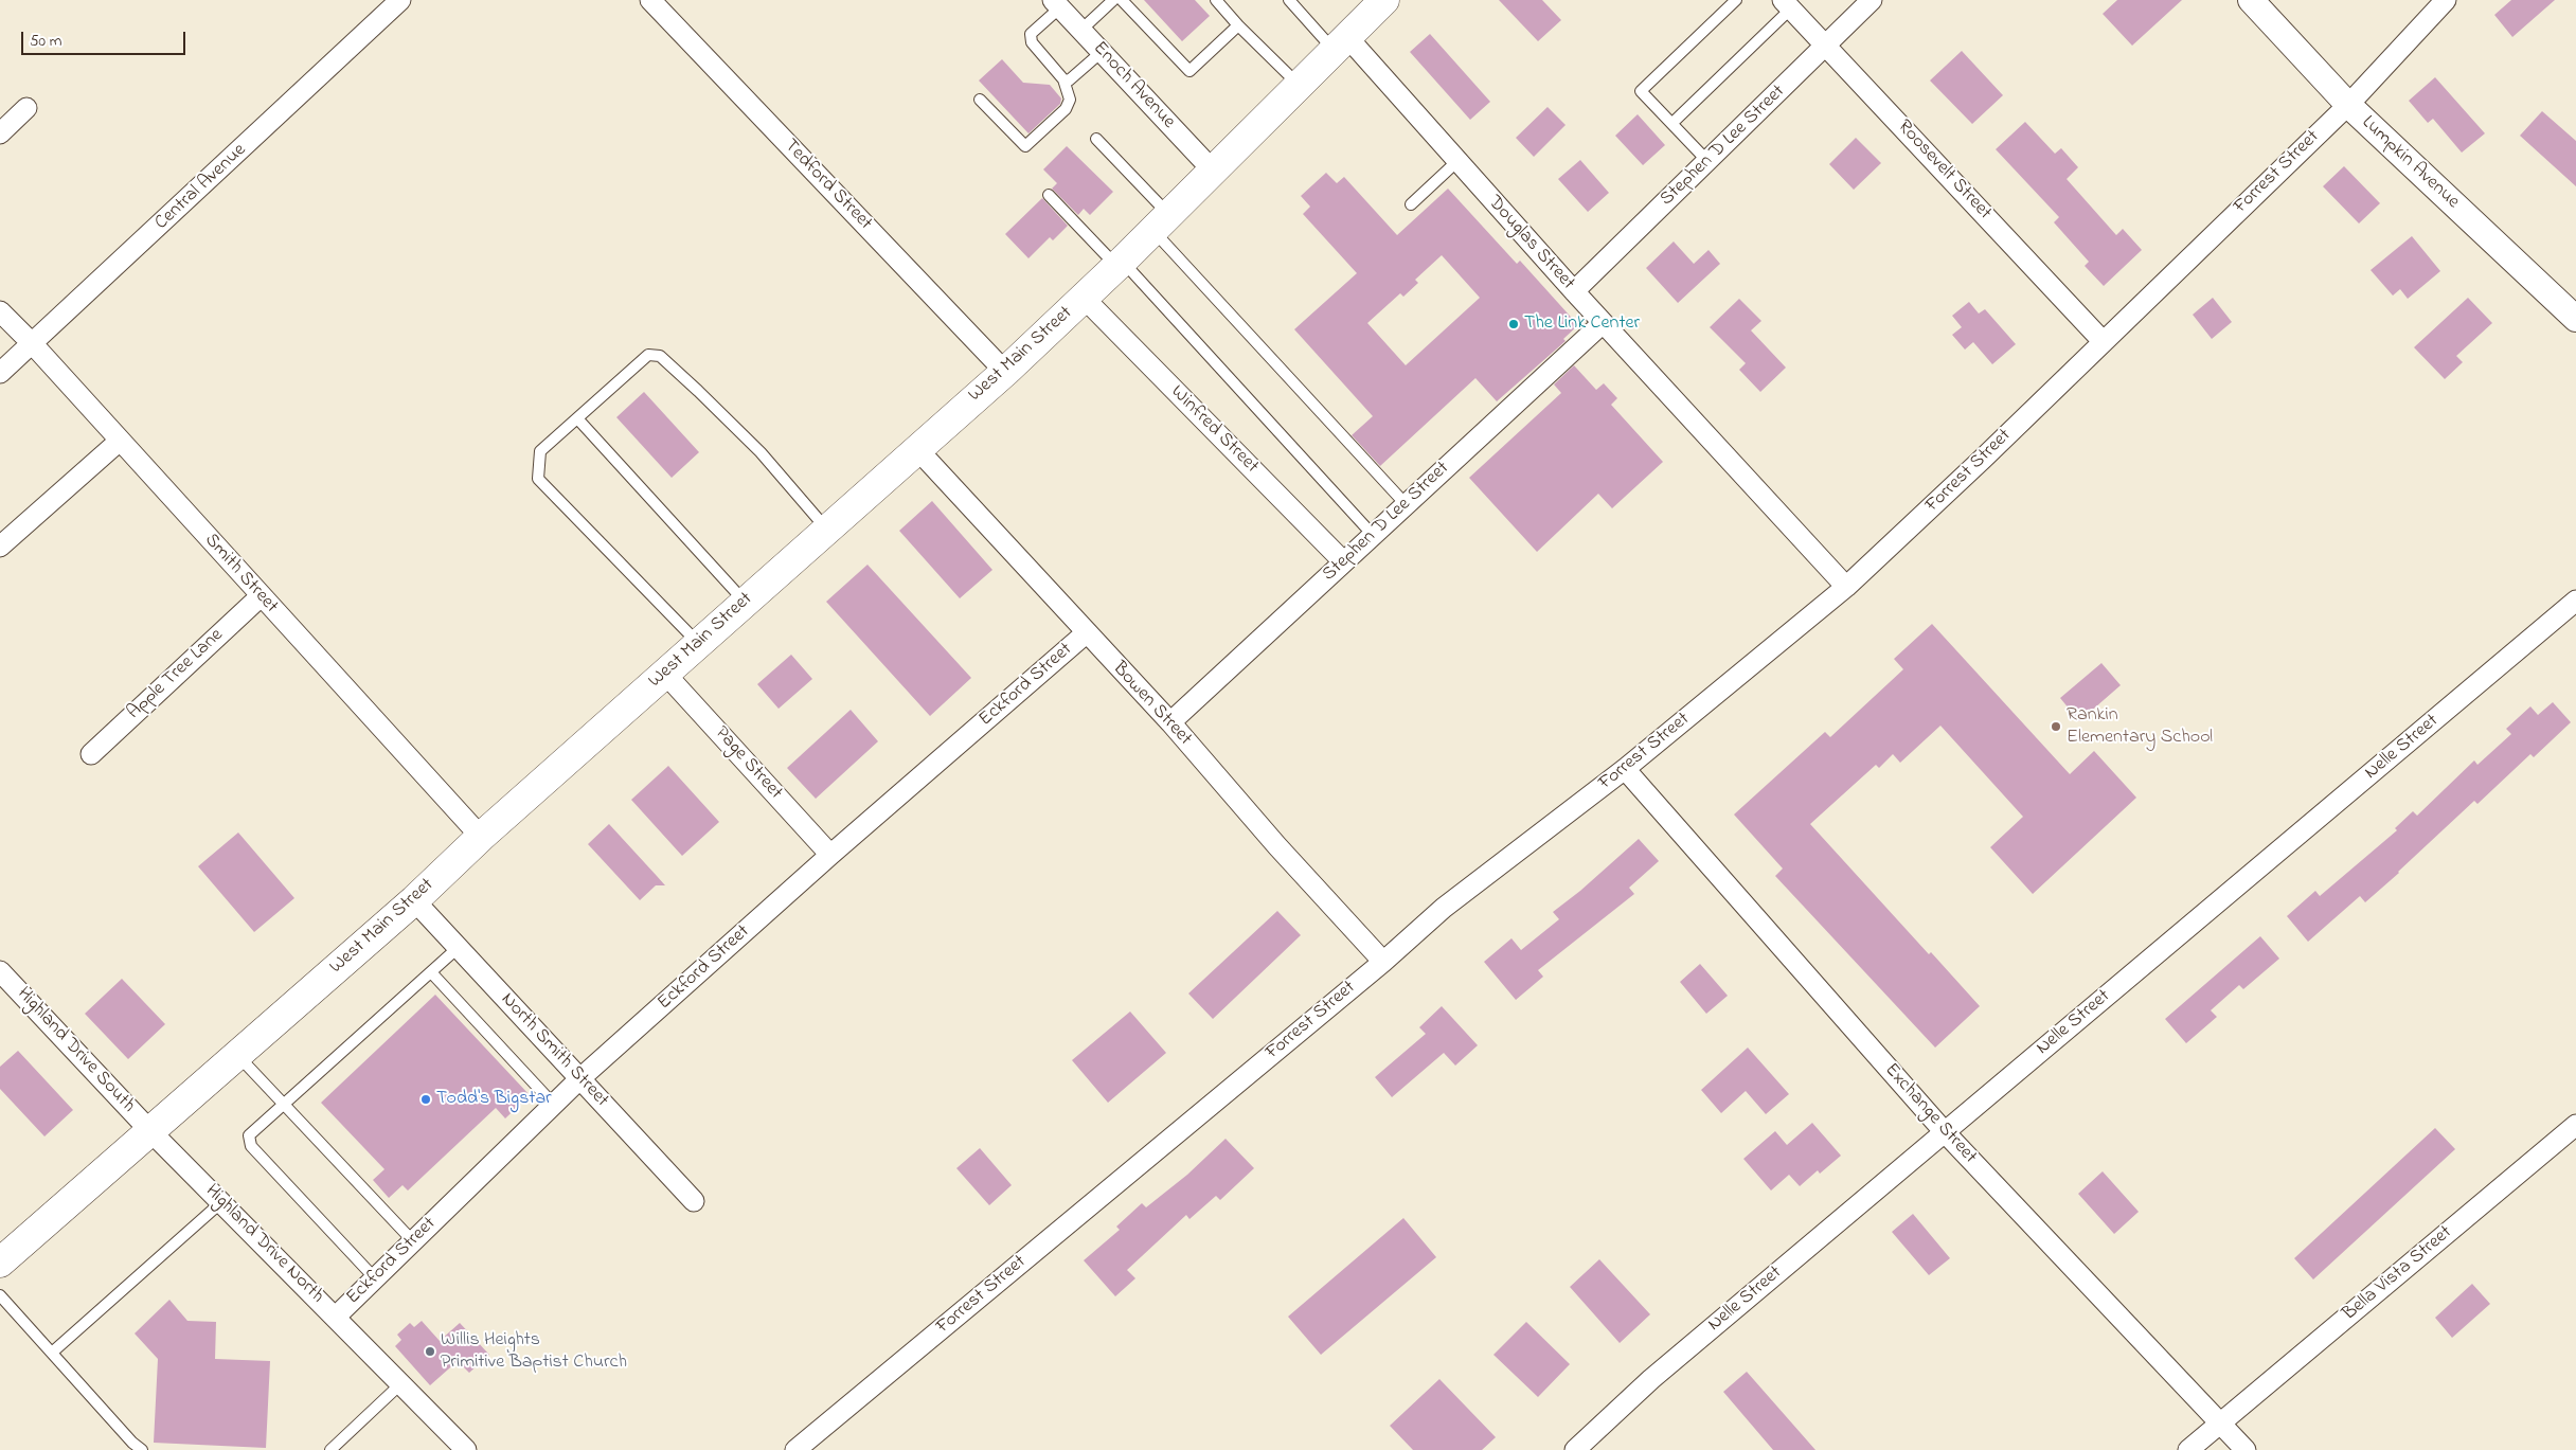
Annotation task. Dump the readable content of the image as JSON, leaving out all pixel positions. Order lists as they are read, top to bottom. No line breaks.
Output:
{"streets":{"main road":["West Main Street"],"street":["Enoch Avenue","Stephen D Lee Street","Lumpkin Avenue","Roosevelt Street","Forrest Street","Tedford Street","Central Avenue","Douglas Street","Winfred Street","Smith Street","Apple Tree Lane","Eckford Street","Bowen Street","Nelle Street","Page Street","Highland Drive South","North Smith Street","Exchange Street","Highland Drive North","Bella Vista Street"]},"crossings":[["Enoch Avenue","West Main Street"],["Stephen D Lee Street","Roosevelt Street"],["Stephen D Lee Street","Douglas Street"],["Stephen D Lee Street","Winfred Street"],["Stephen D Lee Street","Bowen Street"],["Lumpkin Avenue","Forrest Street"],["Roosevelt Street","Forrest Street"],["Forrest Street","Douglas Street"],["Forrest Street","Bowen Street"],["Forrest Street","Exchange Street"],["Tedford Street","West Main Street"],["Central Avenue","Smith Street"],["Douglas Street","West Main Street"],["West Main Street","Winfred Street"],["West Main Street","Smith Street"],["West Main Street","Bowen Street"],["West Main Street","Page Street"],["West Main Street","Highland Drive South"],["West Main Street","North Smith Street"],["West Main Street","Highland Drive North"],["Smith Street","Apple Tree Lane"],["Eckford Street","Bowen Street"],["Eckford Street","Page Street"],["Eckford Street","North Smith Street"],["Eckford Street","Highland Drive North"],["Nelle Street","Exchange Street"],["Highland Drive South","Highland Drive North"],["Exchange Street","Bella Vista Street"]],"places":["The Link Center","Rankin Elementary School","Todd's Bigstar","Willis Heights Primitive Baptist Church"],"scale_bar":"50 m"}
